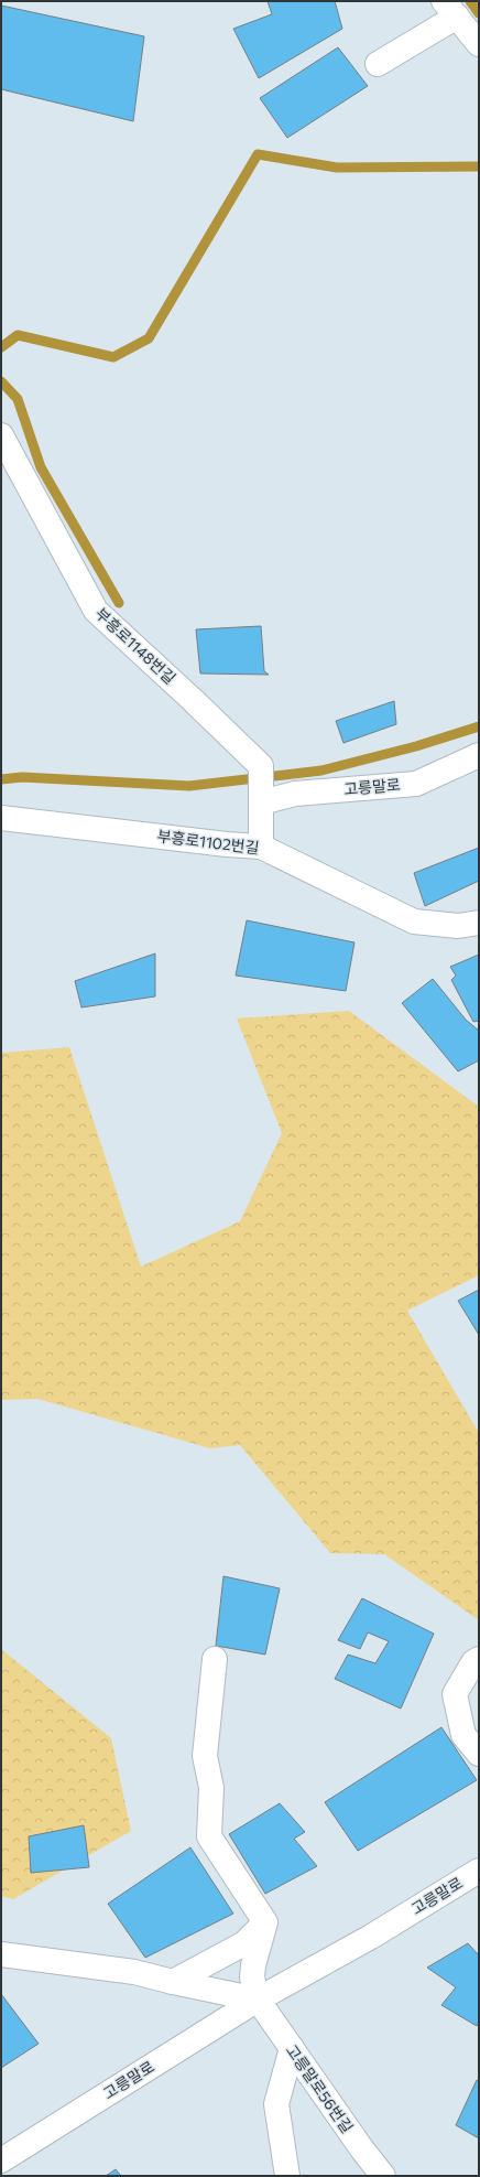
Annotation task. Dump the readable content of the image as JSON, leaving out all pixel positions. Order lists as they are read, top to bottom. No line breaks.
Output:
{"streets":{"street":["부흥로1148번길","고릉말로","부흥로1102번길","고릉말로56번길"]},"crossings":[["부흥로1148번길","고릉말로"],["고릉말로","고릉말로56번길"]]}
